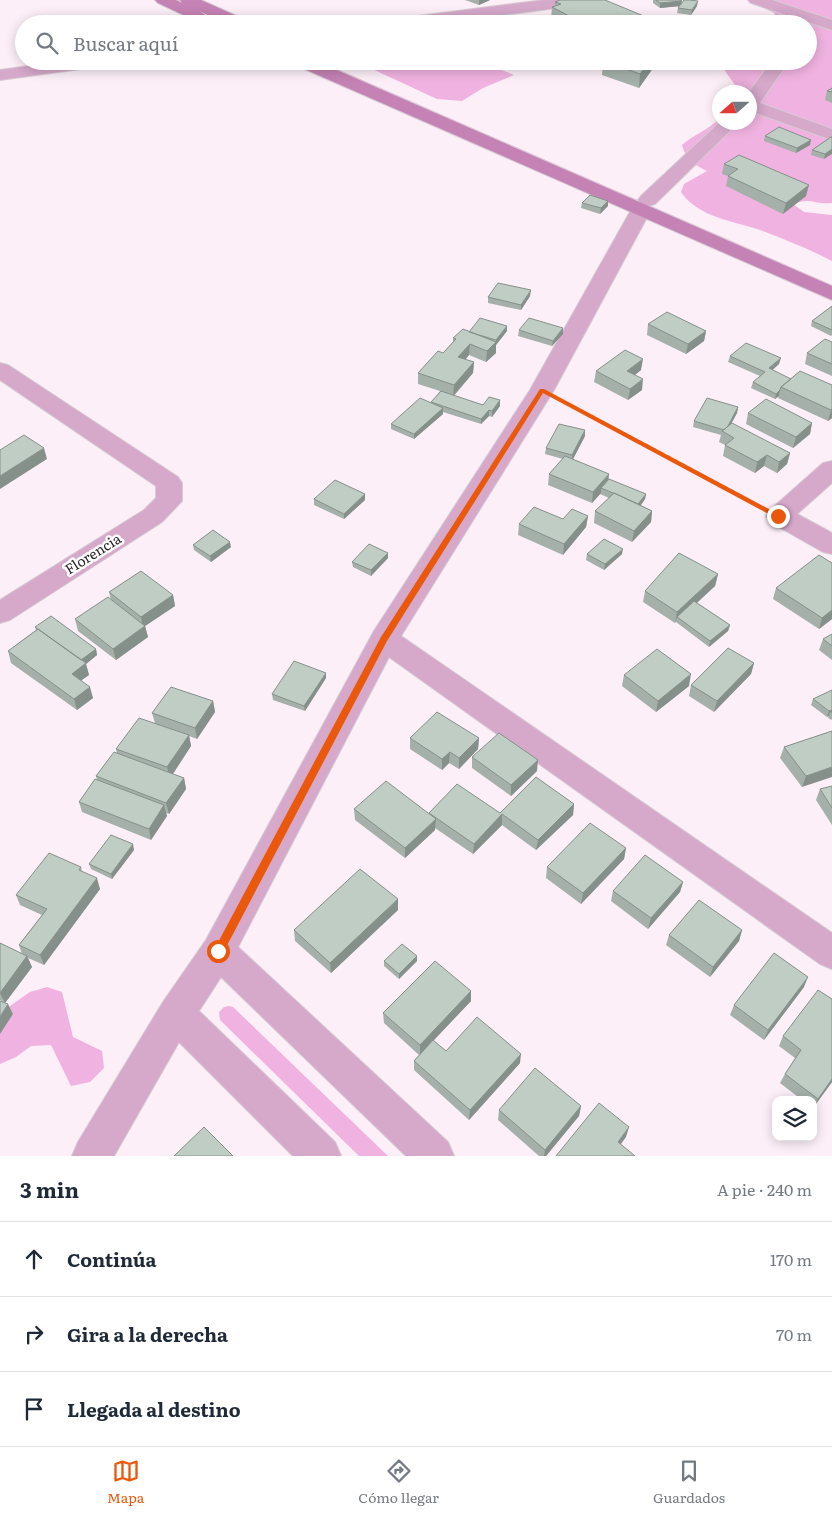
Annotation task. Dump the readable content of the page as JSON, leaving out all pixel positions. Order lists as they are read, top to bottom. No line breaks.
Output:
{"streets":{"street":["Florencia"]},"north":"left","page":{"search":"Buscar aquí","heading":["3 min","A pie · 240 m"],"list":[["Continúa","170 m"],["Gira a la derecha","70 m"],"Llegada al destino"],"nav":["Mapa","Cómo llegar","Guardados"]}}
